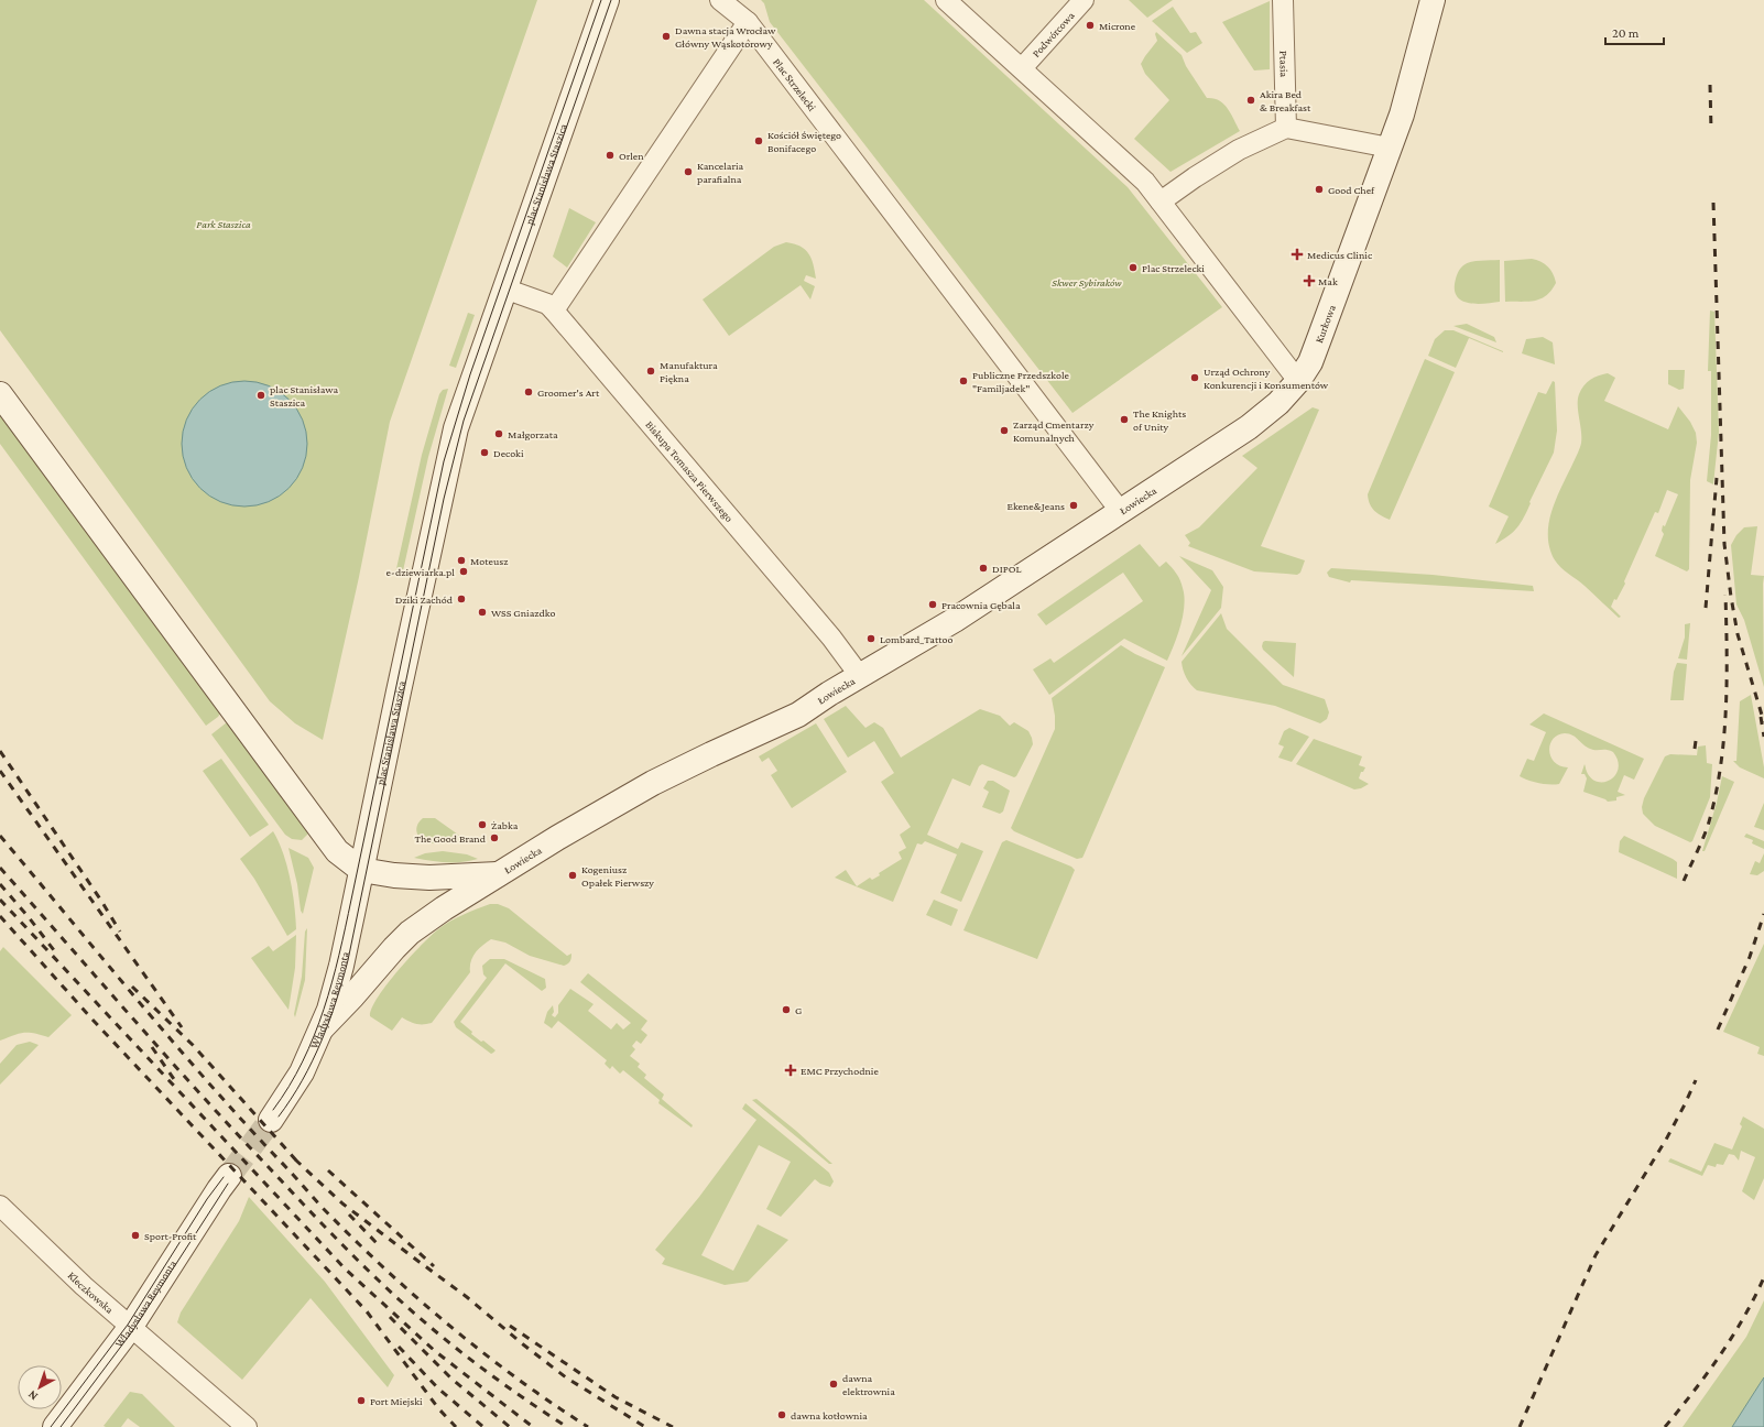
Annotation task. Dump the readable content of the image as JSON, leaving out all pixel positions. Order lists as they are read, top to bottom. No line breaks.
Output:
{"streets":{"main road":["plac Stanisława Staszica","Kurkowa","Łowiecka","Władysława Reymonta"],"street":["Podwórcowa","Ptasia","Plac Strzelecki","Biskupa Tomasza Pierwszego","Kleczkowska"]},"crossings":[["Plac Strzelecki","Łowiecka"],["plac Stanisława Staszica","Biskupa Tomasza Pierwszego"],["plac Stanisława Staszica","Łowiecka"],["plac Stanisława Staszica","Władysława Reymonta"],["Kurkowa","Łowiecka"],["Biskupa Tomasza Pierwszego","Łowiecka"],["Łowiecka","Władysława Reymonta"],["Władysława Reymonta","Kleczkowska"]],"parks":["Park Staszica","Skwer Sybiraków"],"places":{"other":["Microne","Dawna stacja Wrocław Główny Wąskotorowy","Akira Bed & Breakfast","Kościół Świętego Bonifacego","Orlen","Kancelaria parafialna","Good Chef","Plac Strzelecki","Manufaktura Piękna","Urząd Ochrony Konkurencji i Konsumentów","Publiczne Przedszkole \"Familjadek\"","Groomer's Art","plac Stanisława Staszica","The Knights of Unity","Zarząd Cmentarzy Komunalnych","Małgorzata","Decoki","Ekene&Jeans","Moteusz","DIPOL","e-dziewiarka.pl","Dziki Zachód","Pracownia Gębala","WSS Gniazdko","Lombard_Tattoo","Żabka","The Good Brand","Kogeniusz Opałek Pierwszy","G","Sport-Profit","dawna elektrownia","Port Miejski","dawna kotłownia"],"health":["Medicus Clinic","Mak","EMC Przychodnie"]},"scale_bar":"20 m","north":"bottom left"}
